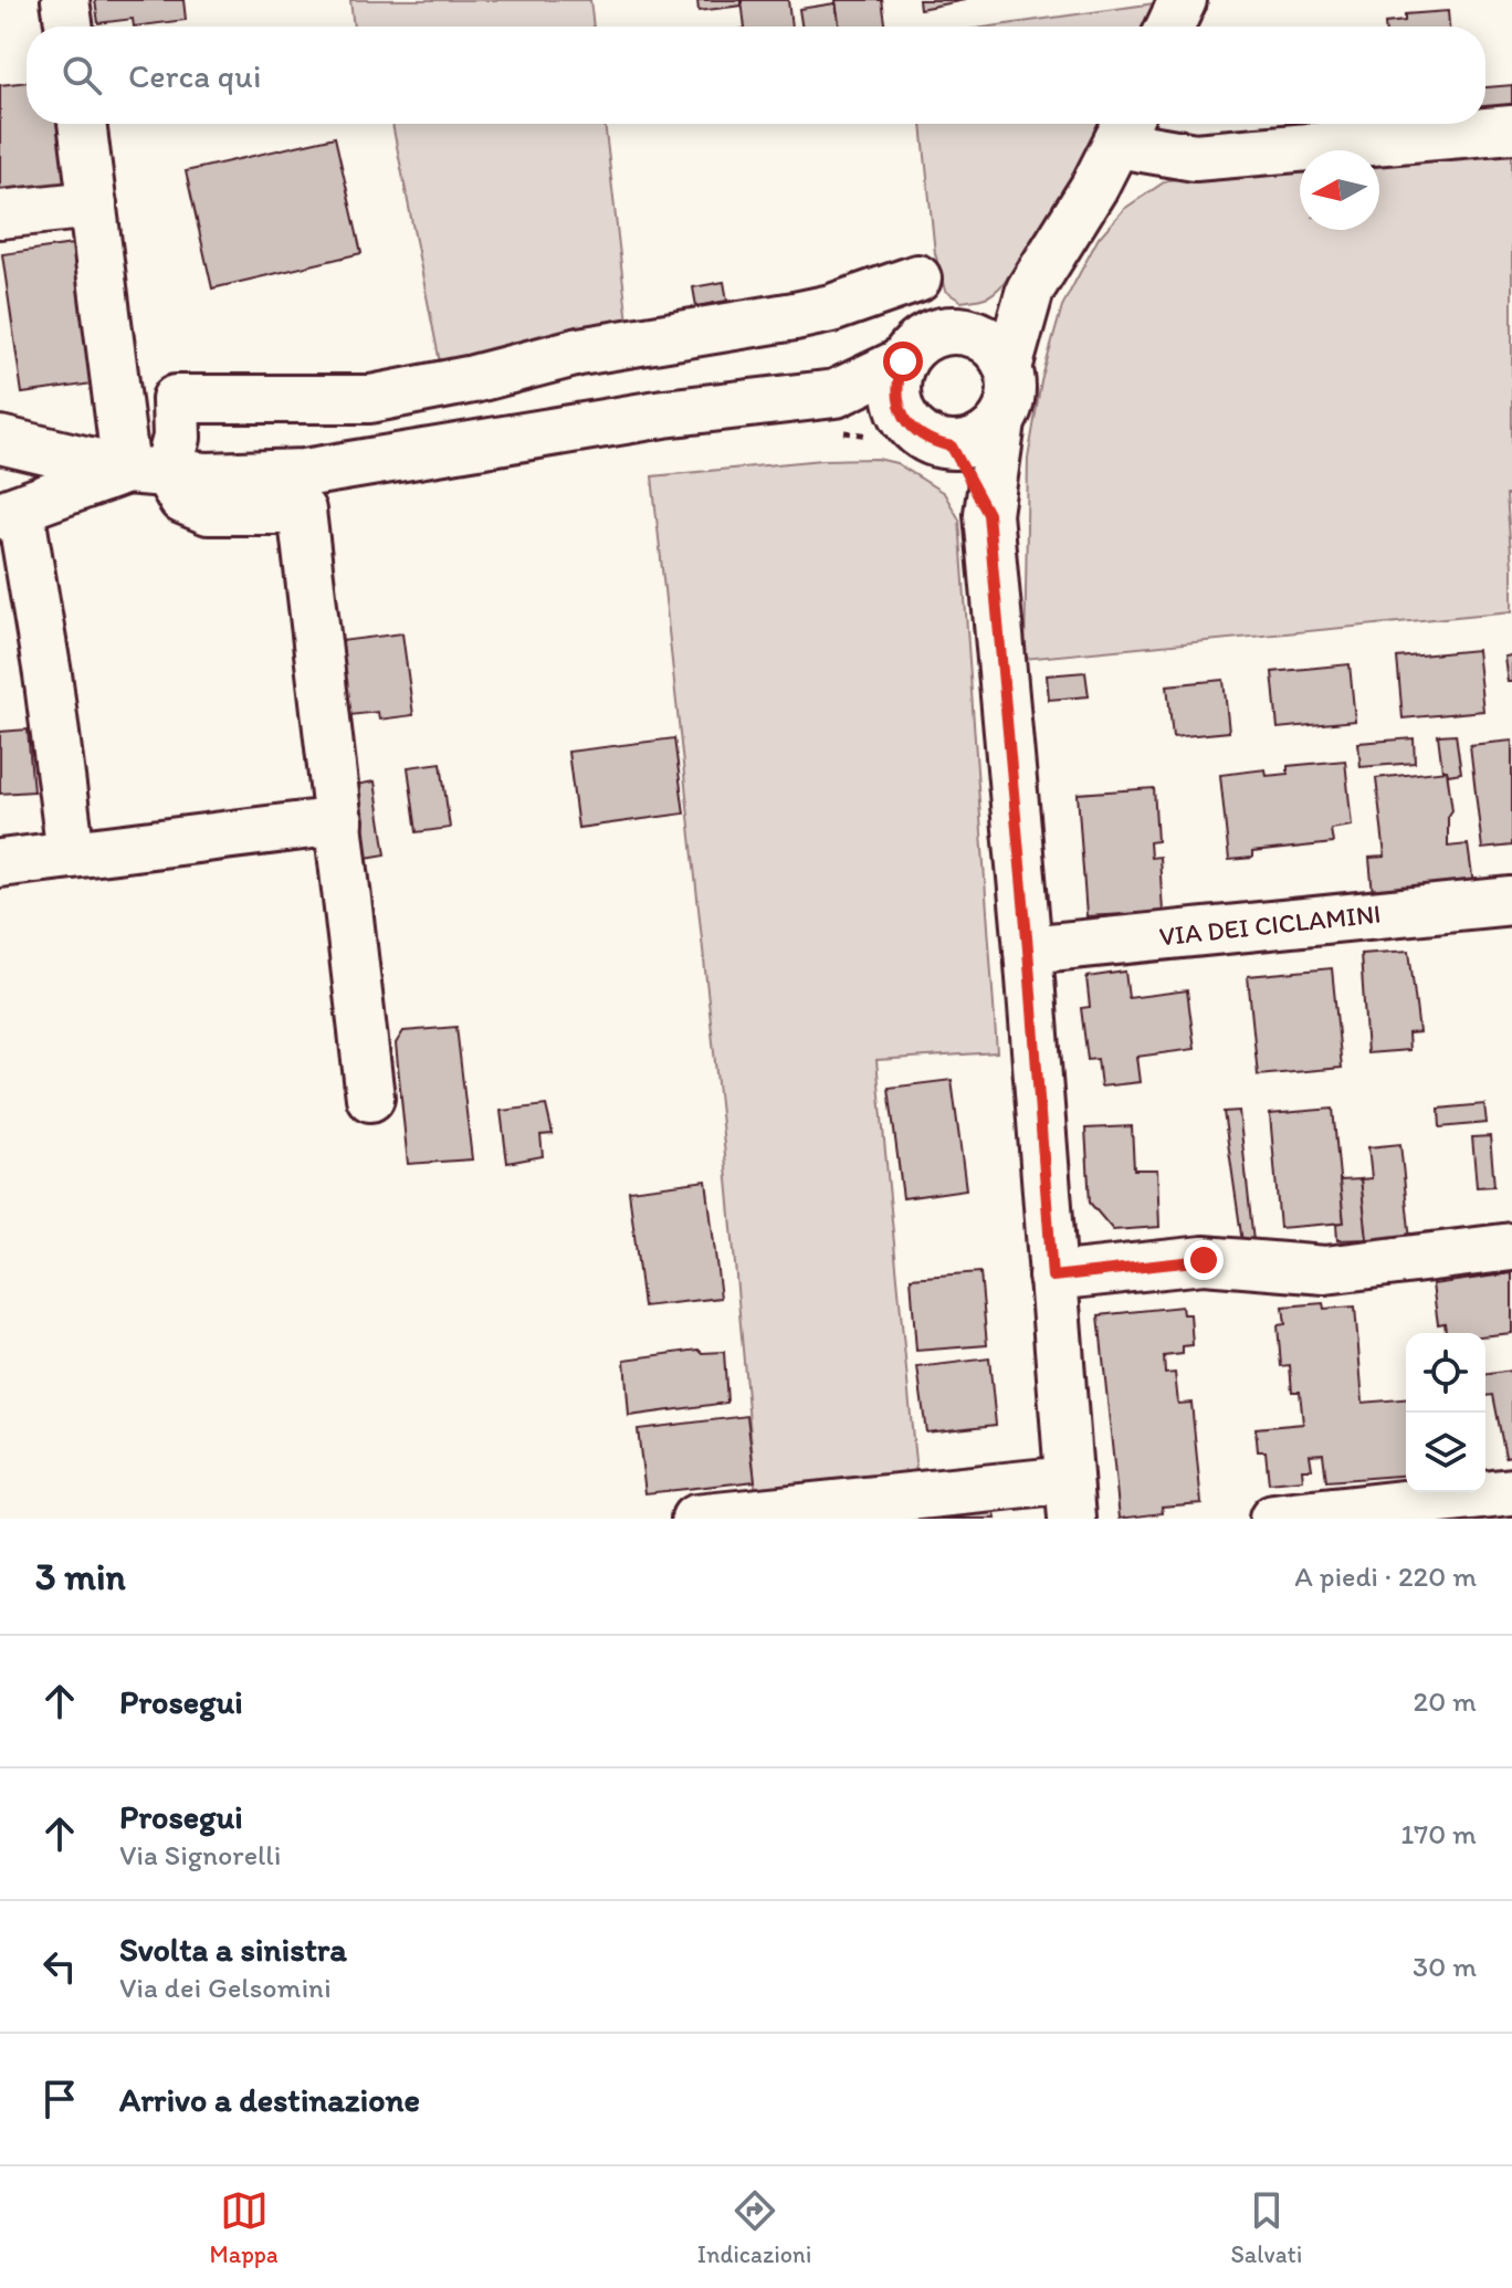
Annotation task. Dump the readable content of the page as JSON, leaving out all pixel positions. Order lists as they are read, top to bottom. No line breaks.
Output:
{"streets":{"street":["VIA DEI CICLAMINI"]},"north":"left","page":{"search":"Cerca qui","heading":["3 min","A piedi · 220 m"],"list":[["Prosegui","20 m"],["Prosegui","Via Signorelli","170 m"],["Svolta a sinistra","Via dei Gelsomini","30 m"],"Arrivo a destinazione"],"nav":["Mappa","Indicazioni","Salvati"]}}
